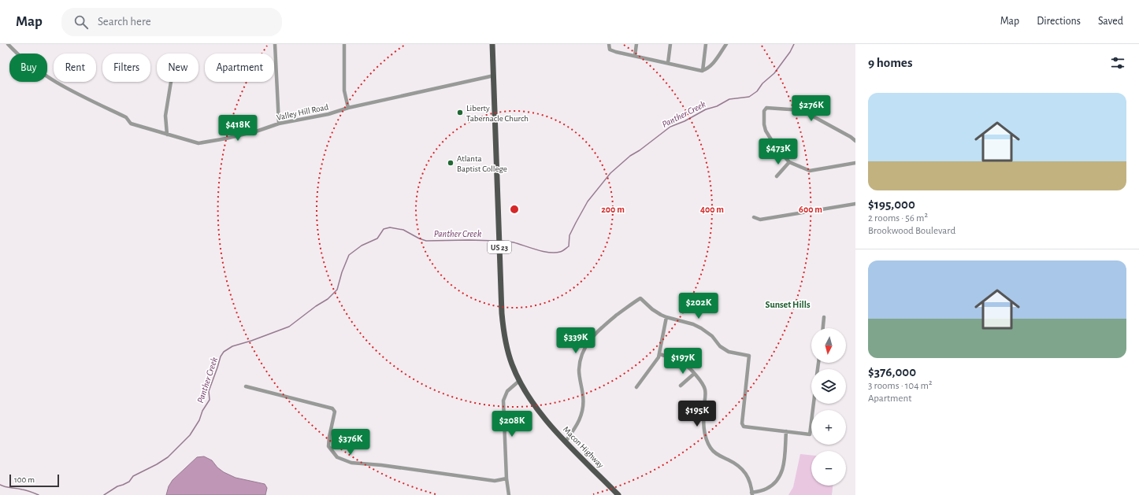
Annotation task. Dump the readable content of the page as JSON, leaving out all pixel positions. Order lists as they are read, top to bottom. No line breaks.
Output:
{"streets":{"main road":["US 23","Macon Highway"],"street":["Valley Hill Road"]},"crossings":[["Valley Hill Road","US 23"],["US 23","Macon Highway"]],"districts":["Sunset Hills"],"water":["Panther Creek"],"places":["Liberty Tabernacle Church","Atlanta Baptist College"],"scale_bar":"100 m","north":"bottom","page":{"header":"Map","search":"Search here","nav":["Map","Directions","Saved"],"heading":"9 homes","chip":["Buy","Rent","Filters","New","Apartment"],"list":[{"name":"$195,000","note":"2 rooms · 56 m² · Brookwood Boulevard"},{"name":"$376,000","note":"3 rooms · 104 m² · Apartment"}],"price":["$276K","$418K","$473K","$202K","$339K","$197K","$195K","$208K","$376K"],"map_buttons":["+","−"],"scale":"100 m"},"rings":["200 m","400 m","600 m"]}
